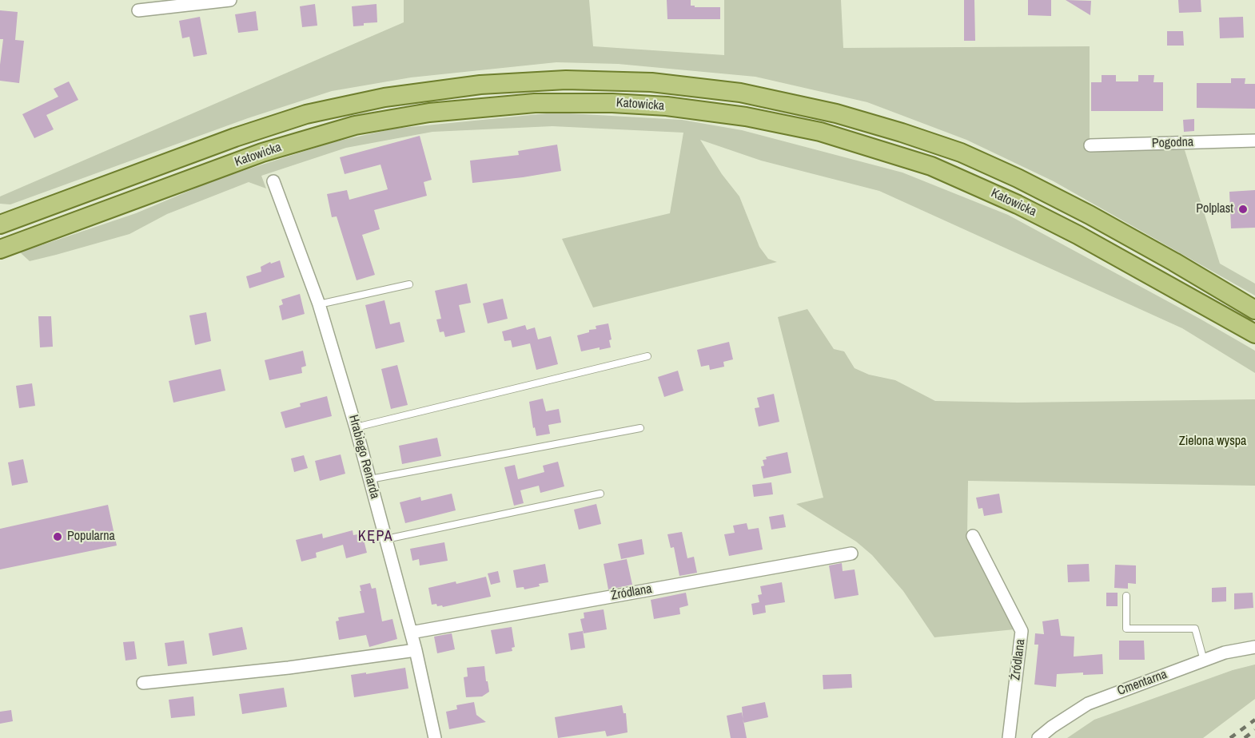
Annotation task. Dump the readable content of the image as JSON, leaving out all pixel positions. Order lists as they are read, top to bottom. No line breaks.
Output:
{"streets":{"main road":["Katowicka"],"street":["Pogodna","Hrabiego Renarda","Źródlana","Cmentarna"]},"crossings":[["Hrabiego Renarda","Źródlana"]],"districts":["KĘPA"],"parks":["Zielona wyspa"],"places":["Polplast","Popularna"]}
